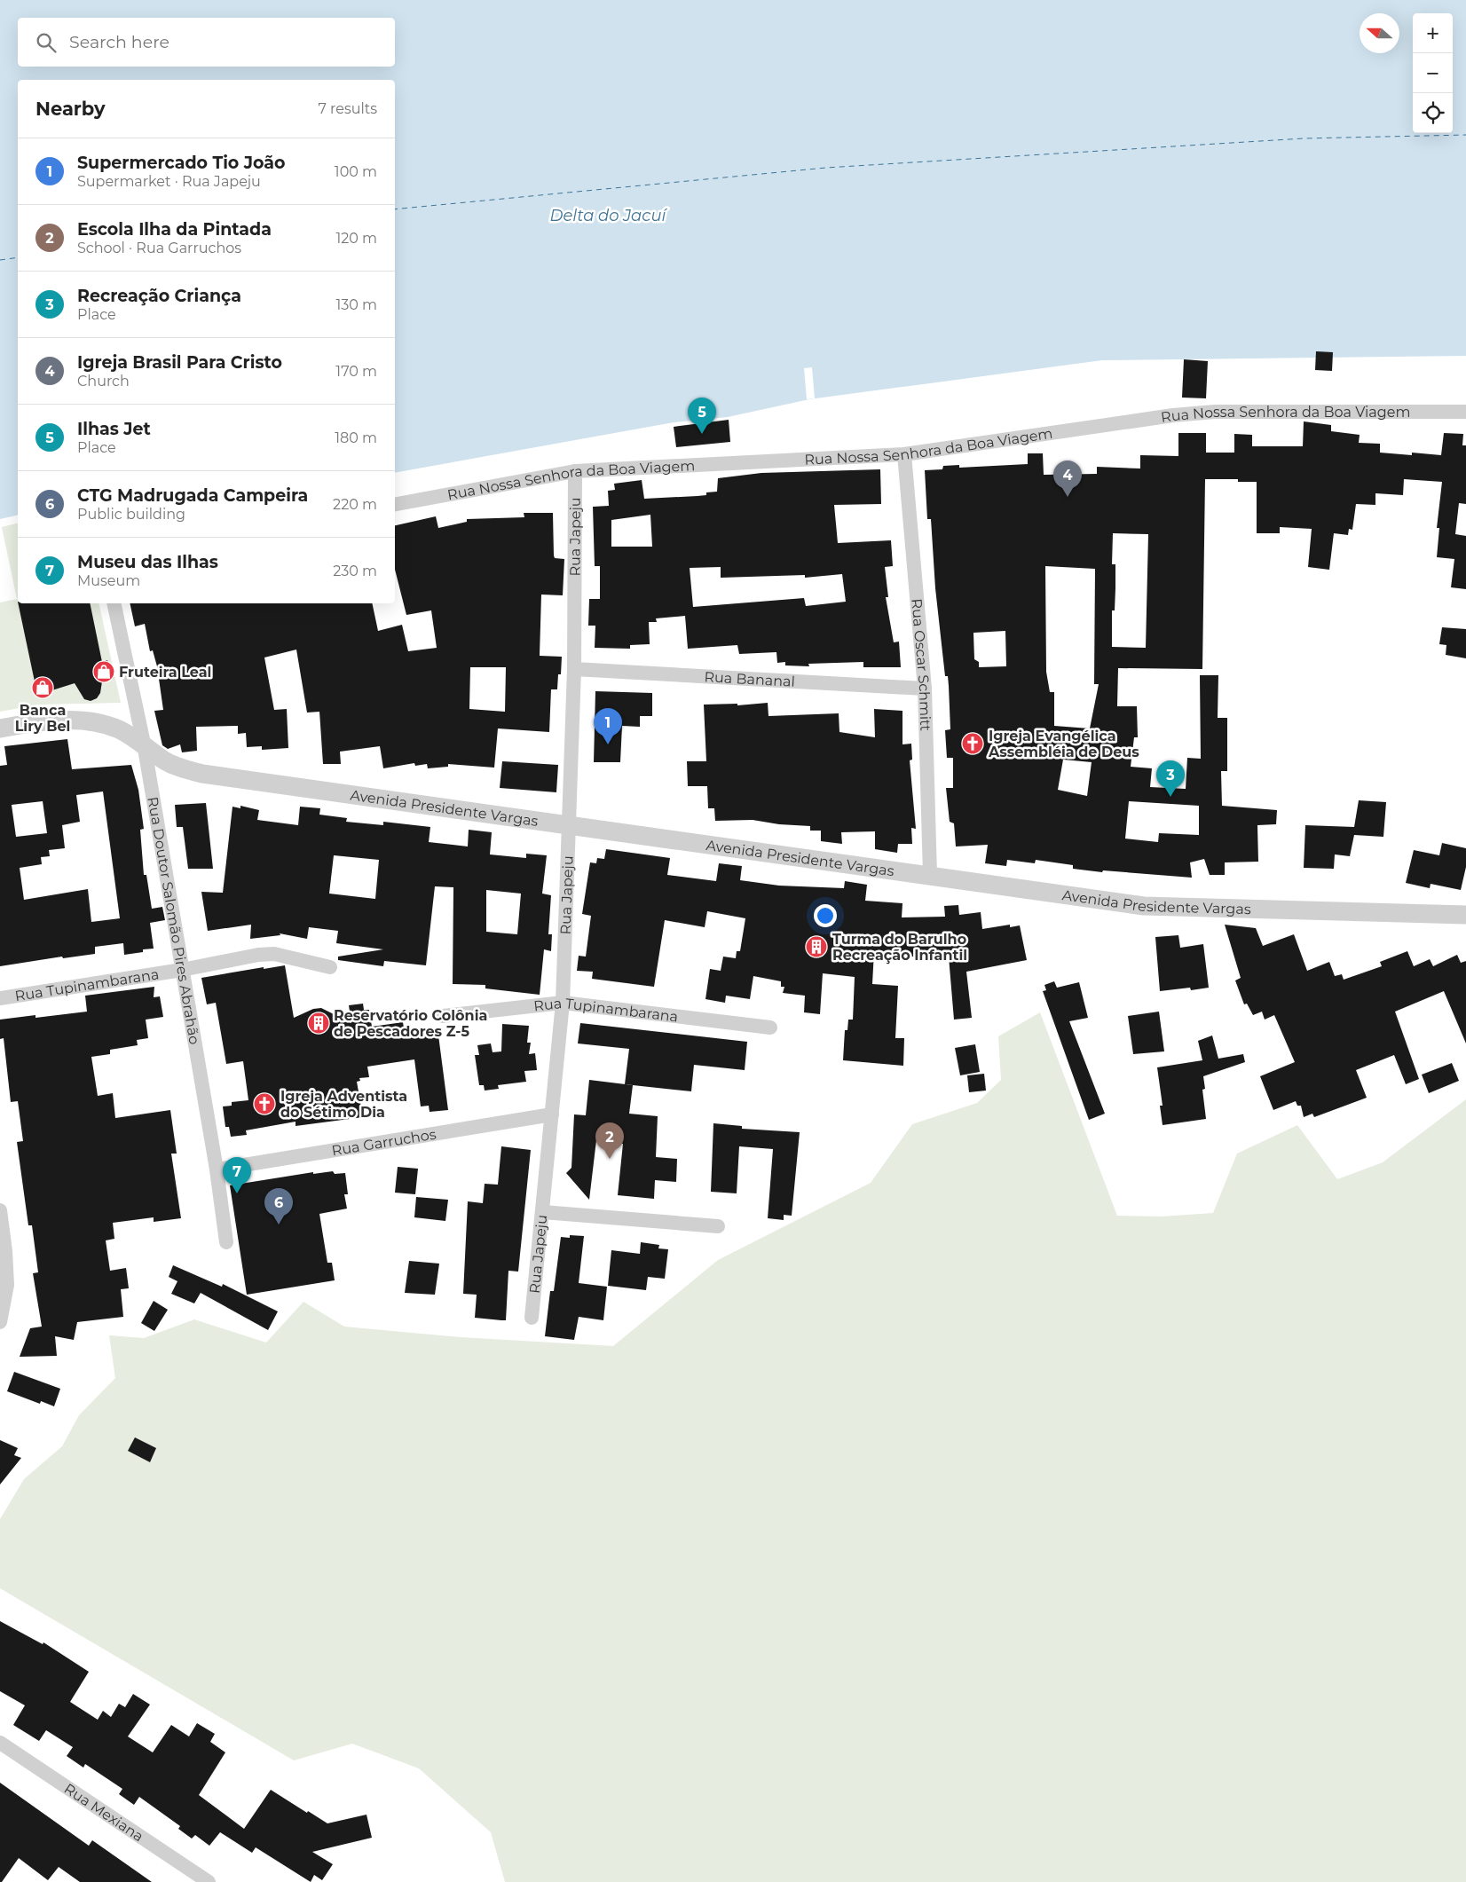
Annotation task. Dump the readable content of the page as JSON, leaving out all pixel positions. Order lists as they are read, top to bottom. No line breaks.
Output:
{"streets":{"street":["Rua Nossa Senhora da Boa Viagem","Rua Japeju","Rua Oscar Schmitt","Rua Bananal","Avenida Presidente Vargas","Rua Doutor Salomão Pires Abrahão","Rua Tupinambarana","Rua Garruchos","Rua Mexiana"]},"crossings":[["Rua Nossa Senhora da Boa Viagem","Rua Japeju"],["Rua Nossa Senhora da Boa Viagem","Rua Oscar Schmitt"],["Rua Japeju","Rua Bananal"],["Rua Japeju","Avenida Presidente Vargas"],["Rua Japeju","Rua Tupinambarana"],["Rua Japeju","Rua Garruchos"],["Rua Oscar Schmitt","Rua Bananal"],["Rua Oscar Schmitt","Avenida Presidente Vargas"],["Avenida Presidente Vargas","Rua Doutor Salomão Pires Abrahão"],["Rua Doutor Salomão Pires Abrahão","Rua Tupinambarana"],["Rua Doutor Salomão Pires Abrahão","Rua Garruchos"]],"water":["Delta do Jacuí"],"places":{"shop":["Fruteira Leal","Banca Liry Bel"],"church":["Igreja Evangélica Assembléia de Deus","Igreja Adventista do Sétimo Dia"],"building":["Turma do Barulho Recreação Infantil","Reservatório Colônia de Pescadores Z-5"]},"north":"left","page":{"map_buttons":["+","−"],"search":"Search here","heading":["Nearby","7 results"],"list":[{"mark":"1","name":"Supermercado Tio João","note":"Supermarket · Rua Japeju","value":"100 m"},{"mark":"2","name":"Escola Ilha da Pintada","note":"School · Rua Garruchos","value":"120 m"},{"mark":"3","name":"Recreação Criança","note":"Place","value":"130 m"},{"mark":"4","name":"Igreja Brasil Para Cristo","note":"Church","value":"170 m"},{"mark":"5","name":"Ilhas Jet","note":"Place","value":"180 m"},{"mark":"6","name":"CTG Madrugada Campeira","note":"Public building","value":"220 m"},{"mark":"7","name":"Museu das Ilhas","note":"Museum","value":"230 m"}],"pins":["5","4","1","3","2","7","6"]}}
